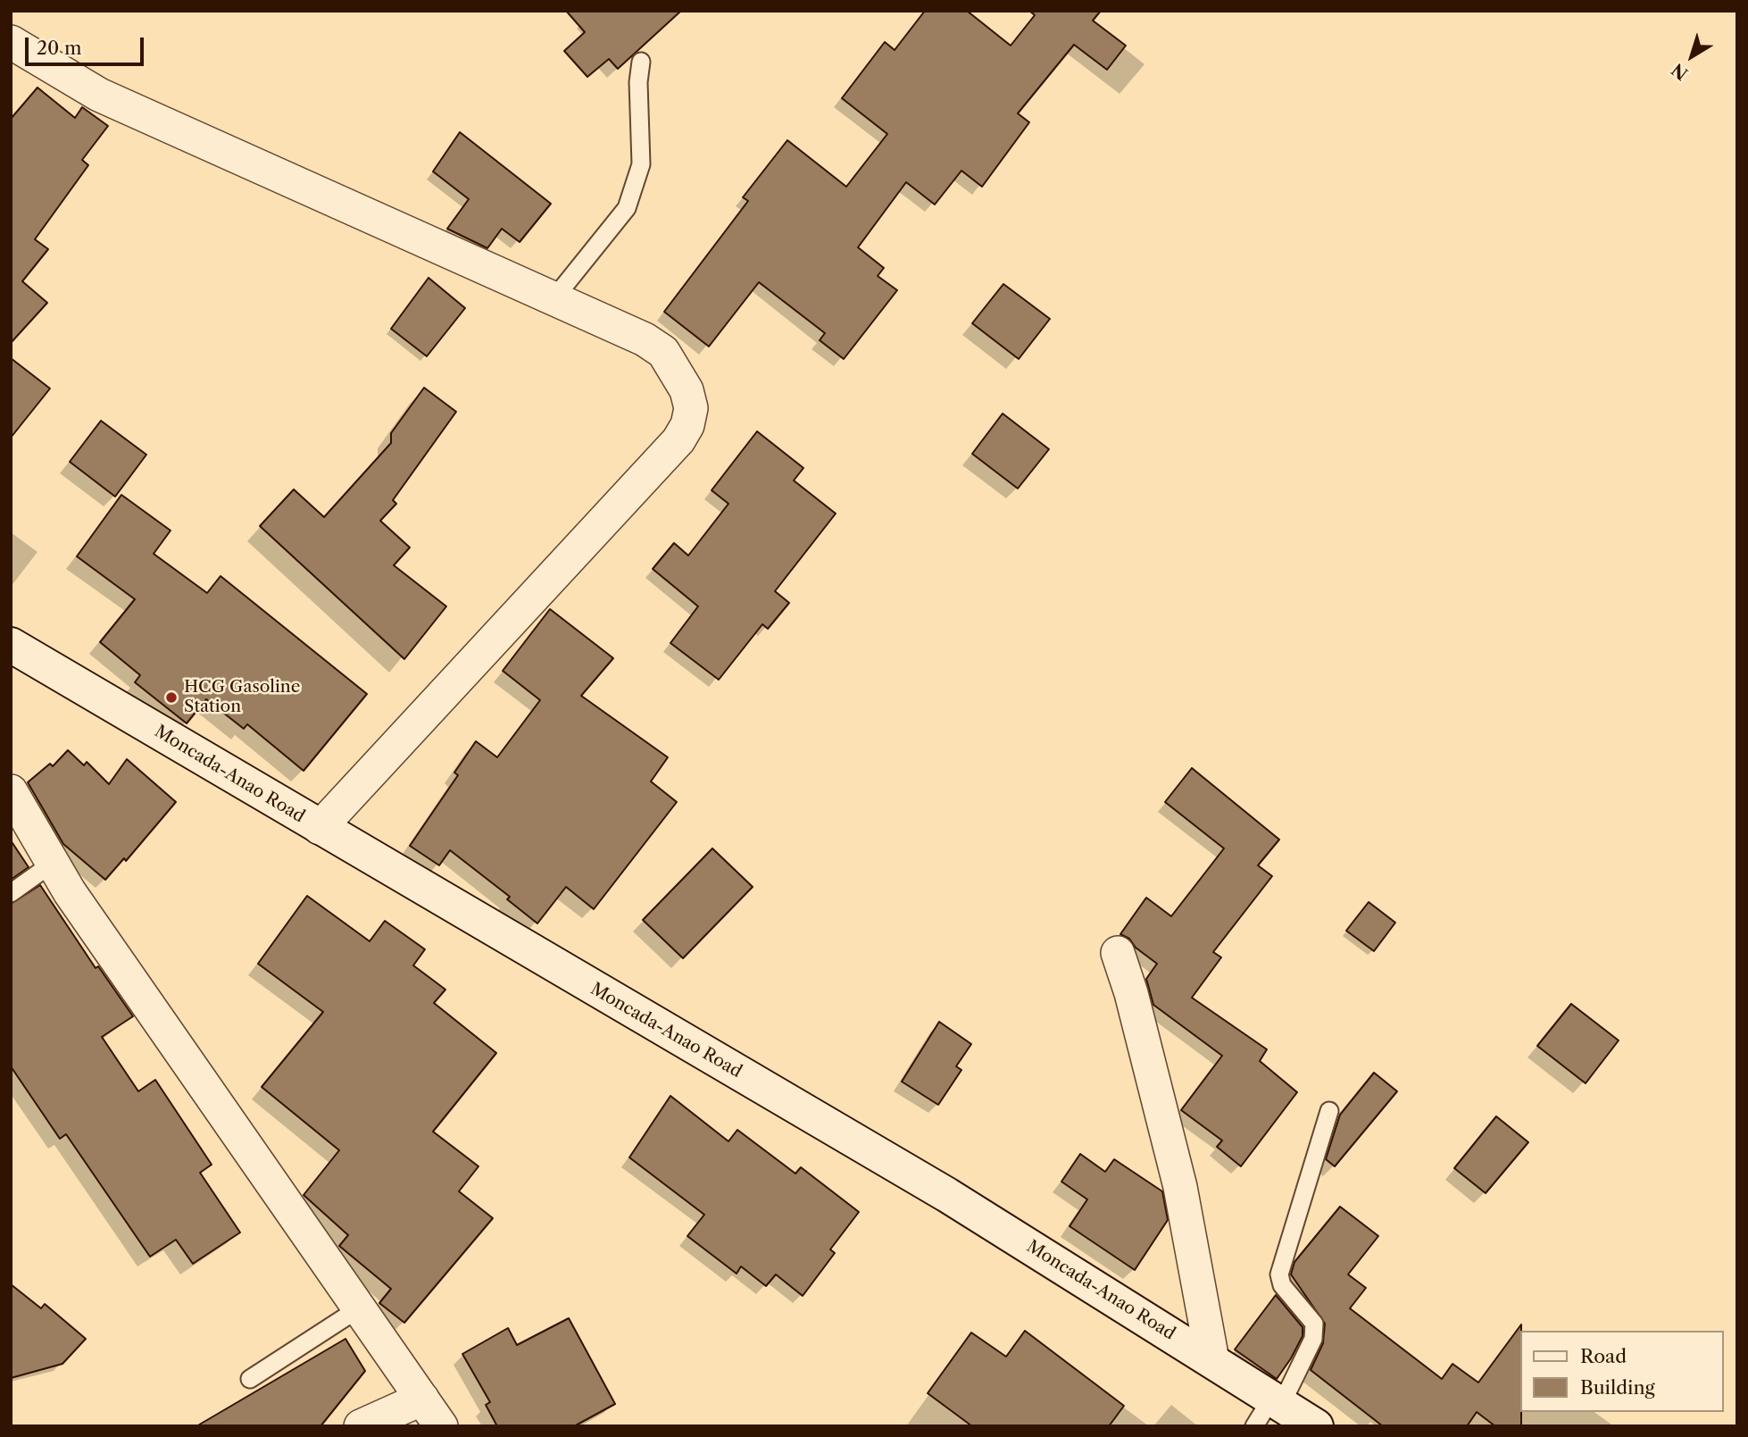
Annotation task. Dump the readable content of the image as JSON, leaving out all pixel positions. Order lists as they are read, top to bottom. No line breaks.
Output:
{"streets":{"main road":["Moncada-Anao Road"]},"places":["HCG Gasoline Station"],"legend":["Road","Building"],"scale_bar":"20 m","north":"bottom left"}
